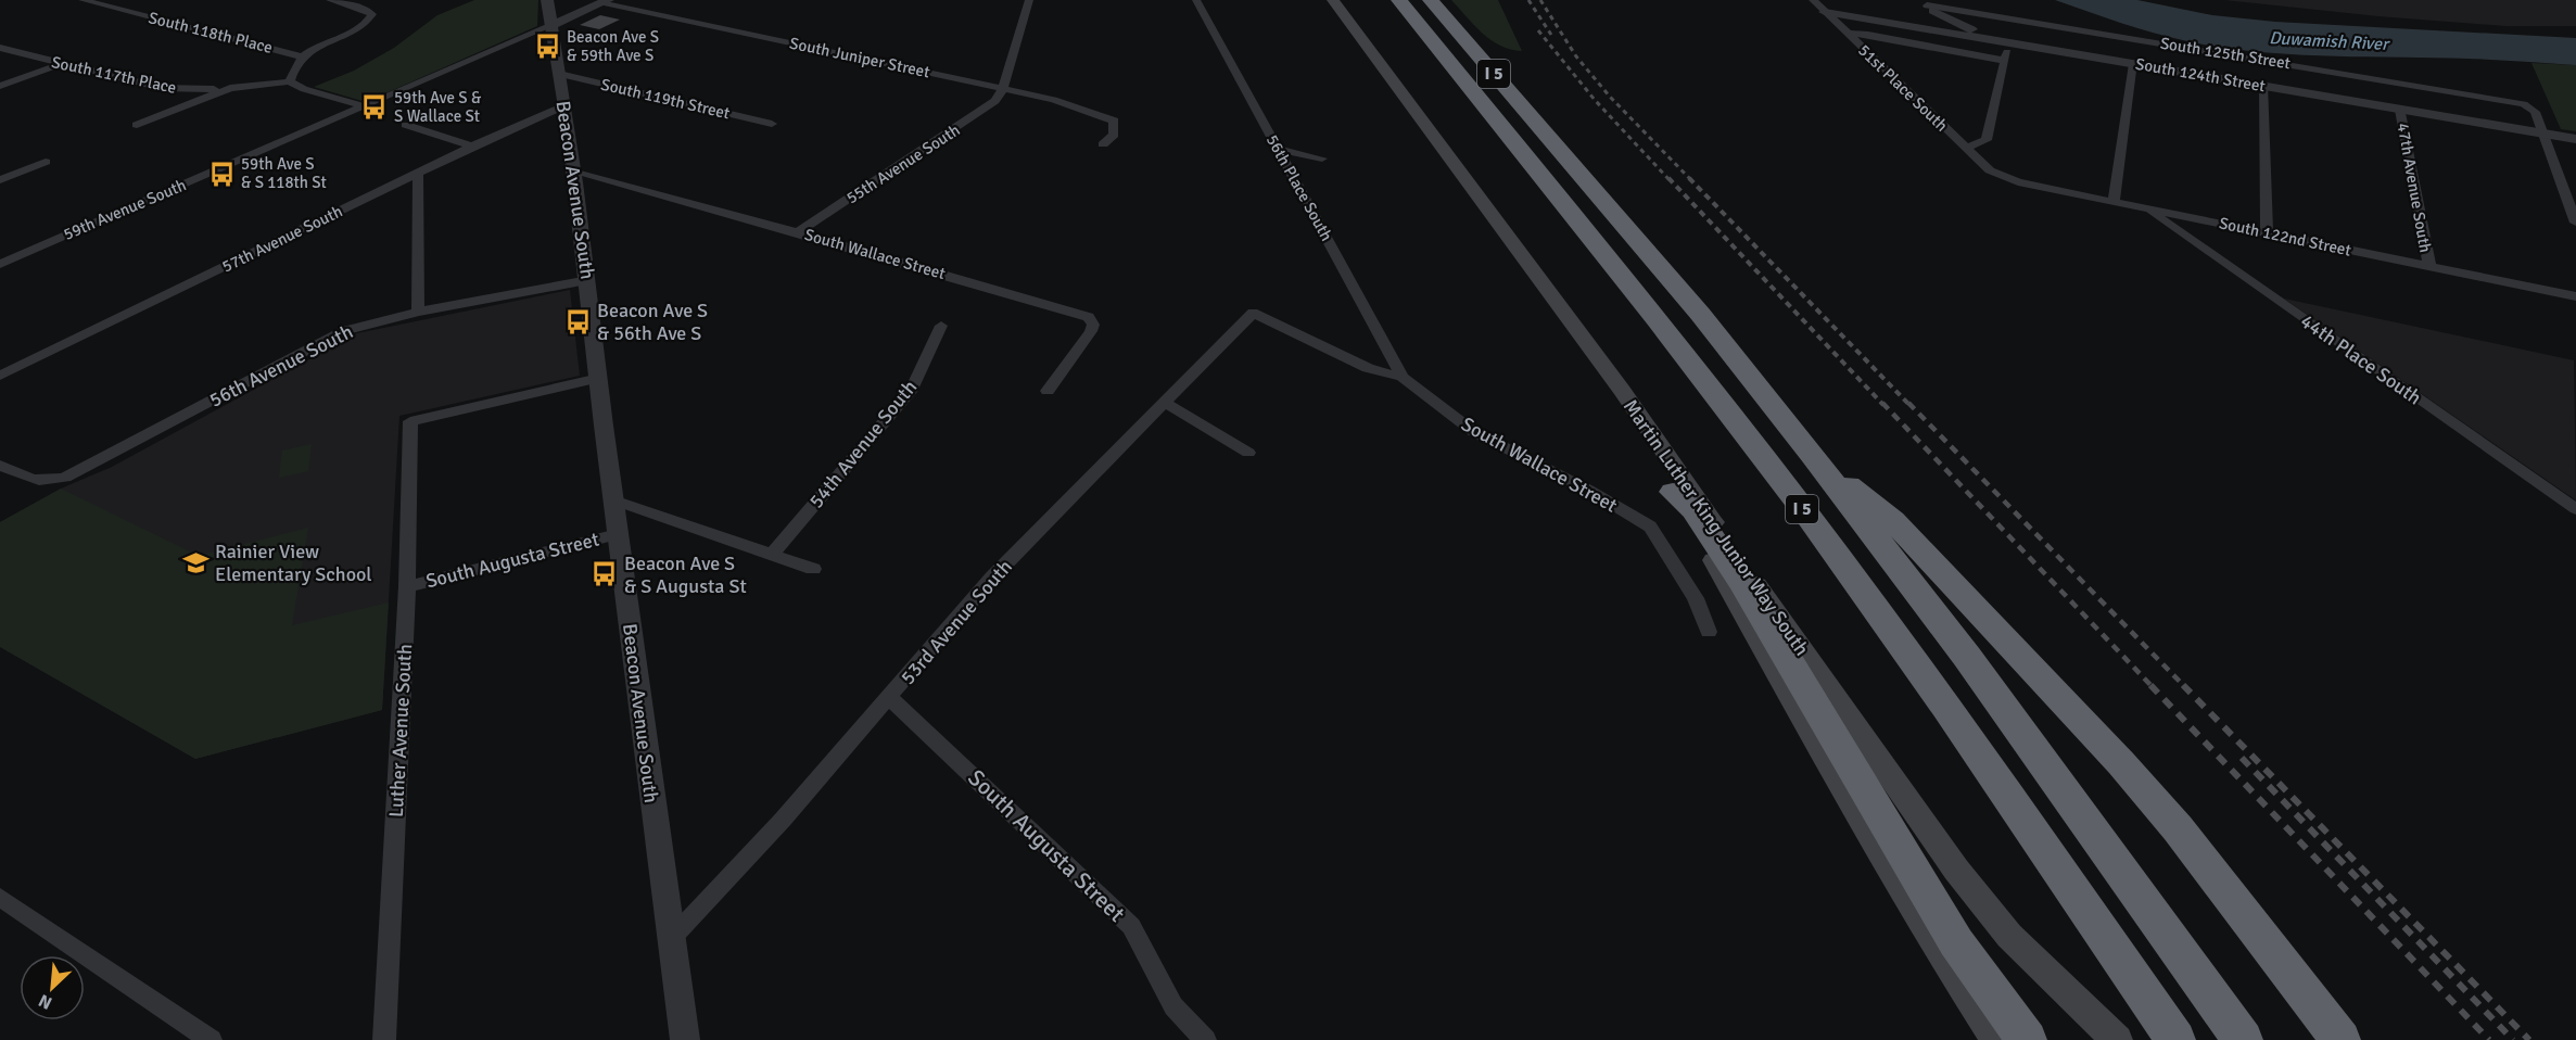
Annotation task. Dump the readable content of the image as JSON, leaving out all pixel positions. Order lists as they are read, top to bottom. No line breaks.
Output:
{"streets":{"highway":["I 5"],"main road":["Martin Luther King Junior Way South"],"street":["South 118th Place","South 125th Street","South Juniper Street","South 117th Place","South 124th Street","51st Place South","South 119th Street","55th Avenue South","56th Place South","47th Avenue South","Beacon Avenue South","59th Avenue South","South 122nd Street","57th Avenue South","South Wallace Street","44th Place South","56th Avenue South","54th Avenue South","South Augusta Street","53rd Avenue South","Luther Avenue South"]},"crossings":[["South 125th Street","South 124th Street"],["South Juniper Street","55th Avenue South"],["South Juniper Street","59th Avenue South"],["South 124th Street","51st Place South"],["South 124th Street","47th Avenue South"],["51st Place South","South 122nd Street"],["South 119th Street","Beacon Avenue South"],["55th Avenue South","South Wallace Street"],["56th Place South","South Wallace Street"],["47th Avenue South","South 122nd Street"],["Beacon Avenue South","59th Avenue South"],["Beacon Avenue South","57th Avenue South"],["Beacon Avenue South","South Wallace Street"],["Beacon Avenue South","56th Avenue South"],["Beacon Avenue South","South Augusta Street"],["Beacon Avenue South","53rd Avenue South"],["Beacon Avenue South","Luther Avenue South"],["South 122nd Street","44th Place South"],["South Wallace Street","53rd Avenue South"],["South Augusta Street","53rd Avenue South"],["South Augusta Street","Luther Avenue South"]],"water":["Duwamish River"],"places":{"bus stop":["Beacon Ave S & 59th Ave S","59th Ave S & S Wallace St","59th Ave S & S 118th St","Beacon Ave S & 56th Ave S","Beacon Ave S & S Augusta St"],"school or university":["Rainier View Elementary School"]},"north":"bottom left"}
